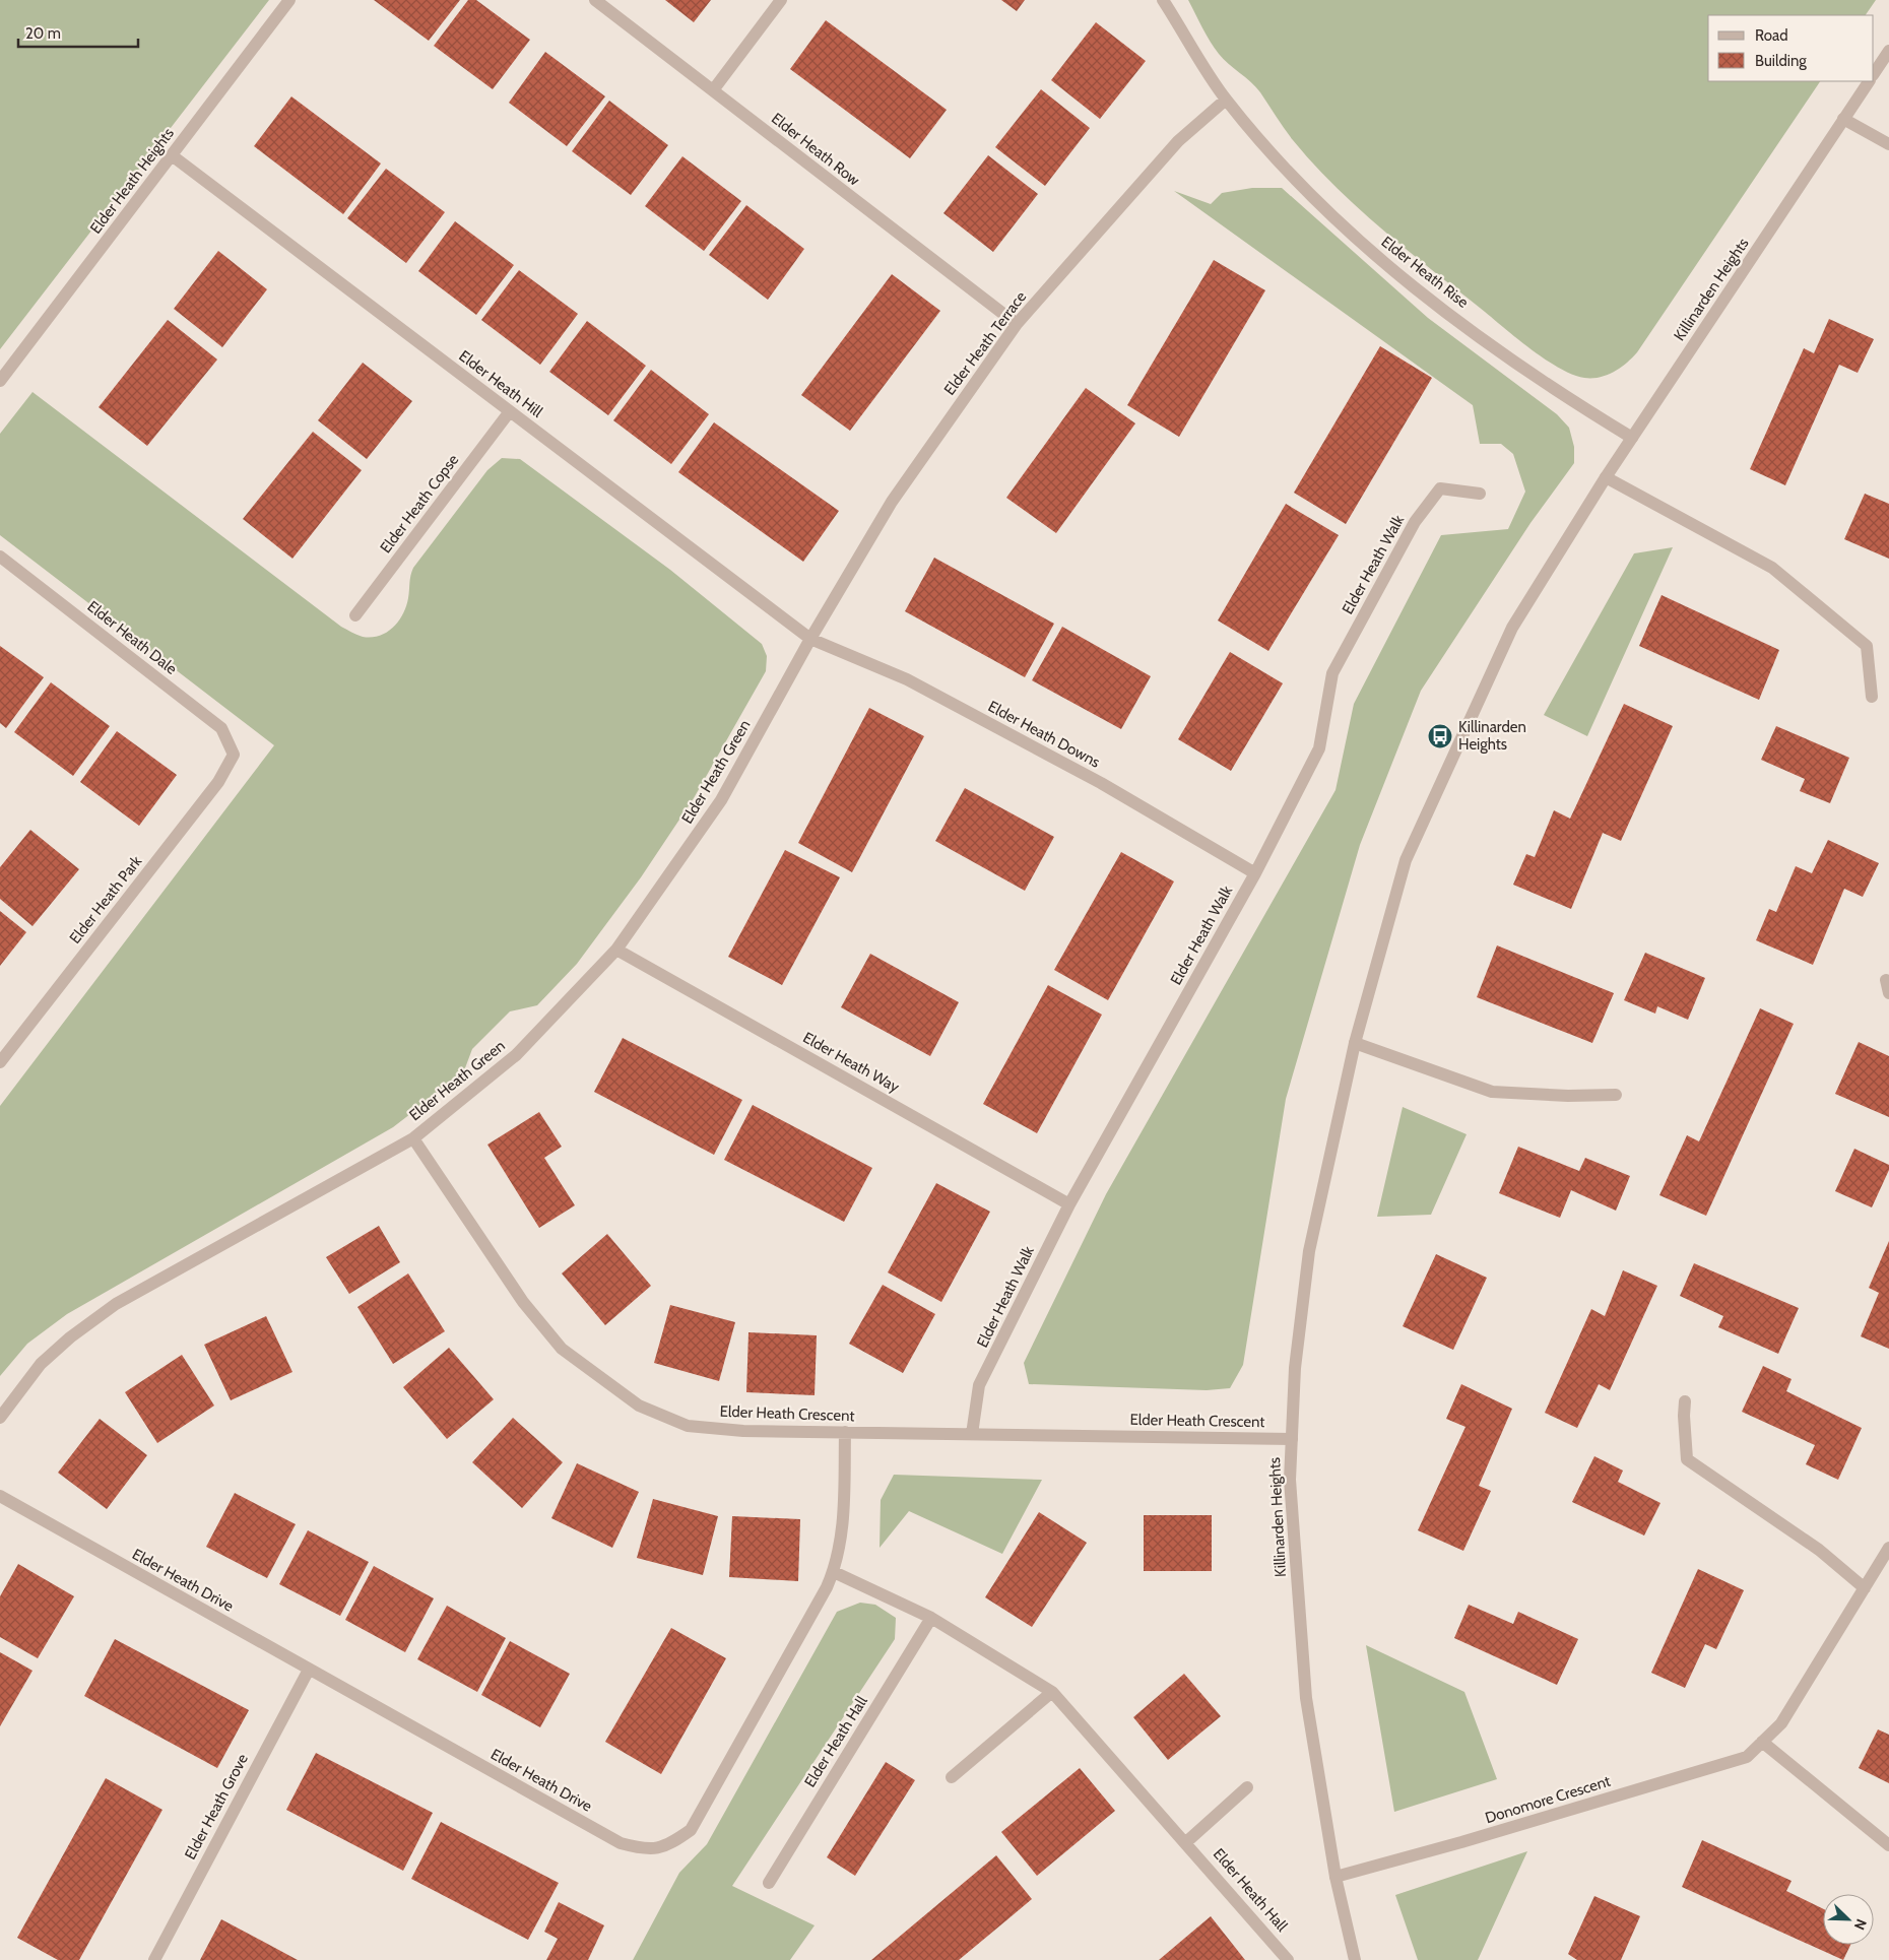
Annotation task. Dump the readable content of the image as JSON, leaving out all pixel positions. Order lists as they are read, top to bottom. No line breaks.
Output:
{"streets":{"street":["Elder Heath Row","Elder Heath Heights","Elder Heath Rise","Killinarden Heights","Elder Heath Terrace","Elder Heath Hill","Elder Heath Copse","Elder Heath Walk","Elder Heath Dale","Elder Heath Downs","Elder Heath Green","Elder Heath Park","Elder Heath Way","Elder Heath Crescent","Elder Heath Drive","Elder Heath Hall","Donomore Crescent","Elder Heath Grove"]},"crossings":[["Elder Heath Row","Elder Heath Terrace"],["Elder Heath Heights","Elder Heath Hill"],["Elder Heath Rise","Killinarden Heights"],["Elder Heath Rise","Elder Heath Terrace"],["Killinarden Heights","Elder Heath Crescent"],["Killinarden Heights","Donomore Crescent"],["Elder Heath Terrace","Elder Heath Hill"],["Elder Heath Terrace","Elder Heath Downs"],["Elder Heath Terrace","Elder Heath Green"],["Elder Heath Hill","Elder Heath Copse"],["Elder Heath Hill","Elder Heath Downs"],["Elder Heath Hill","Elder Heath Green"],["Elder Heath Walk","Elder Heath Downs"],["Elder Heath Walk","Elder Heath Way"],["Elder Heath Walk","Elder Heath Crescent"],["Elder Heath Dale","Elder Heath Park"],["Elder Heath Downs","Elder Heath Green"],["Elder Heath Green","Elder Heath Way"],["Elder Heath Green","Elder Heath Crescent"],["Elder Heath Crescent","Elder Heath Drive"],["Elder Heath Drive","Elder Heath Hall"],["Elder Heath Drive","Elder Heath Grove"]],"places":{"bus stop":["Killinarden Heights"]},"legend":["Road","Building"],"scale_bar":"20 m","north":"bottom right"}
